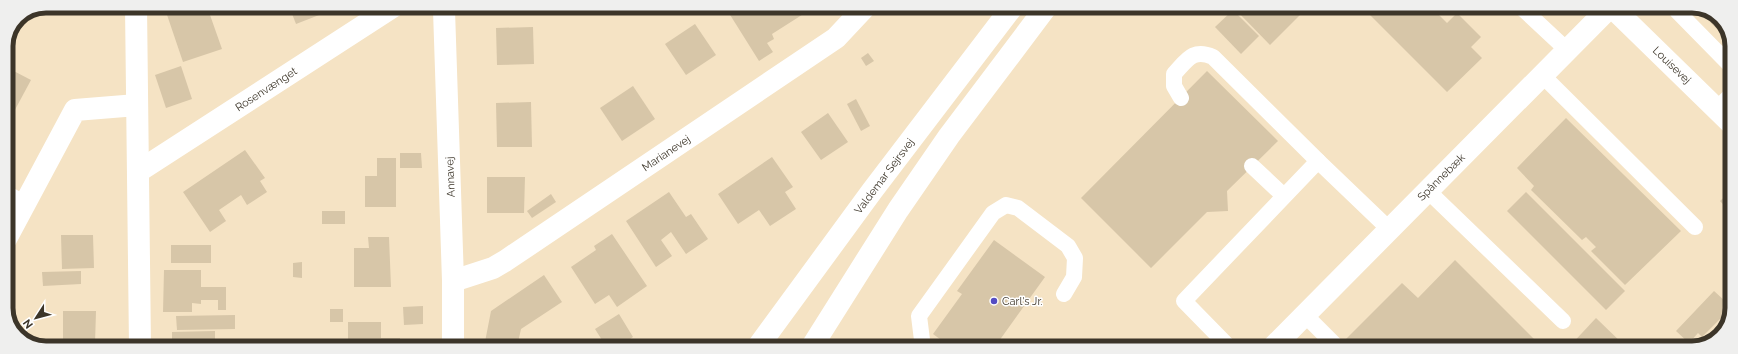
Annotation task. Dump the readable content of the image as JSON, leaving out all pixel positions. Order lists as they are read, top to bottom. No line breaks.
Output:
{"streets":{"street":["Louisevej","Rosenvænget","Marianevej","Valdemar Sejrsvej","Annavej","Spånnebæk"]},"crossings":[["Marianevej","Annavej"]],"places":["Carl's Jr."],"north":"bottom left"}
